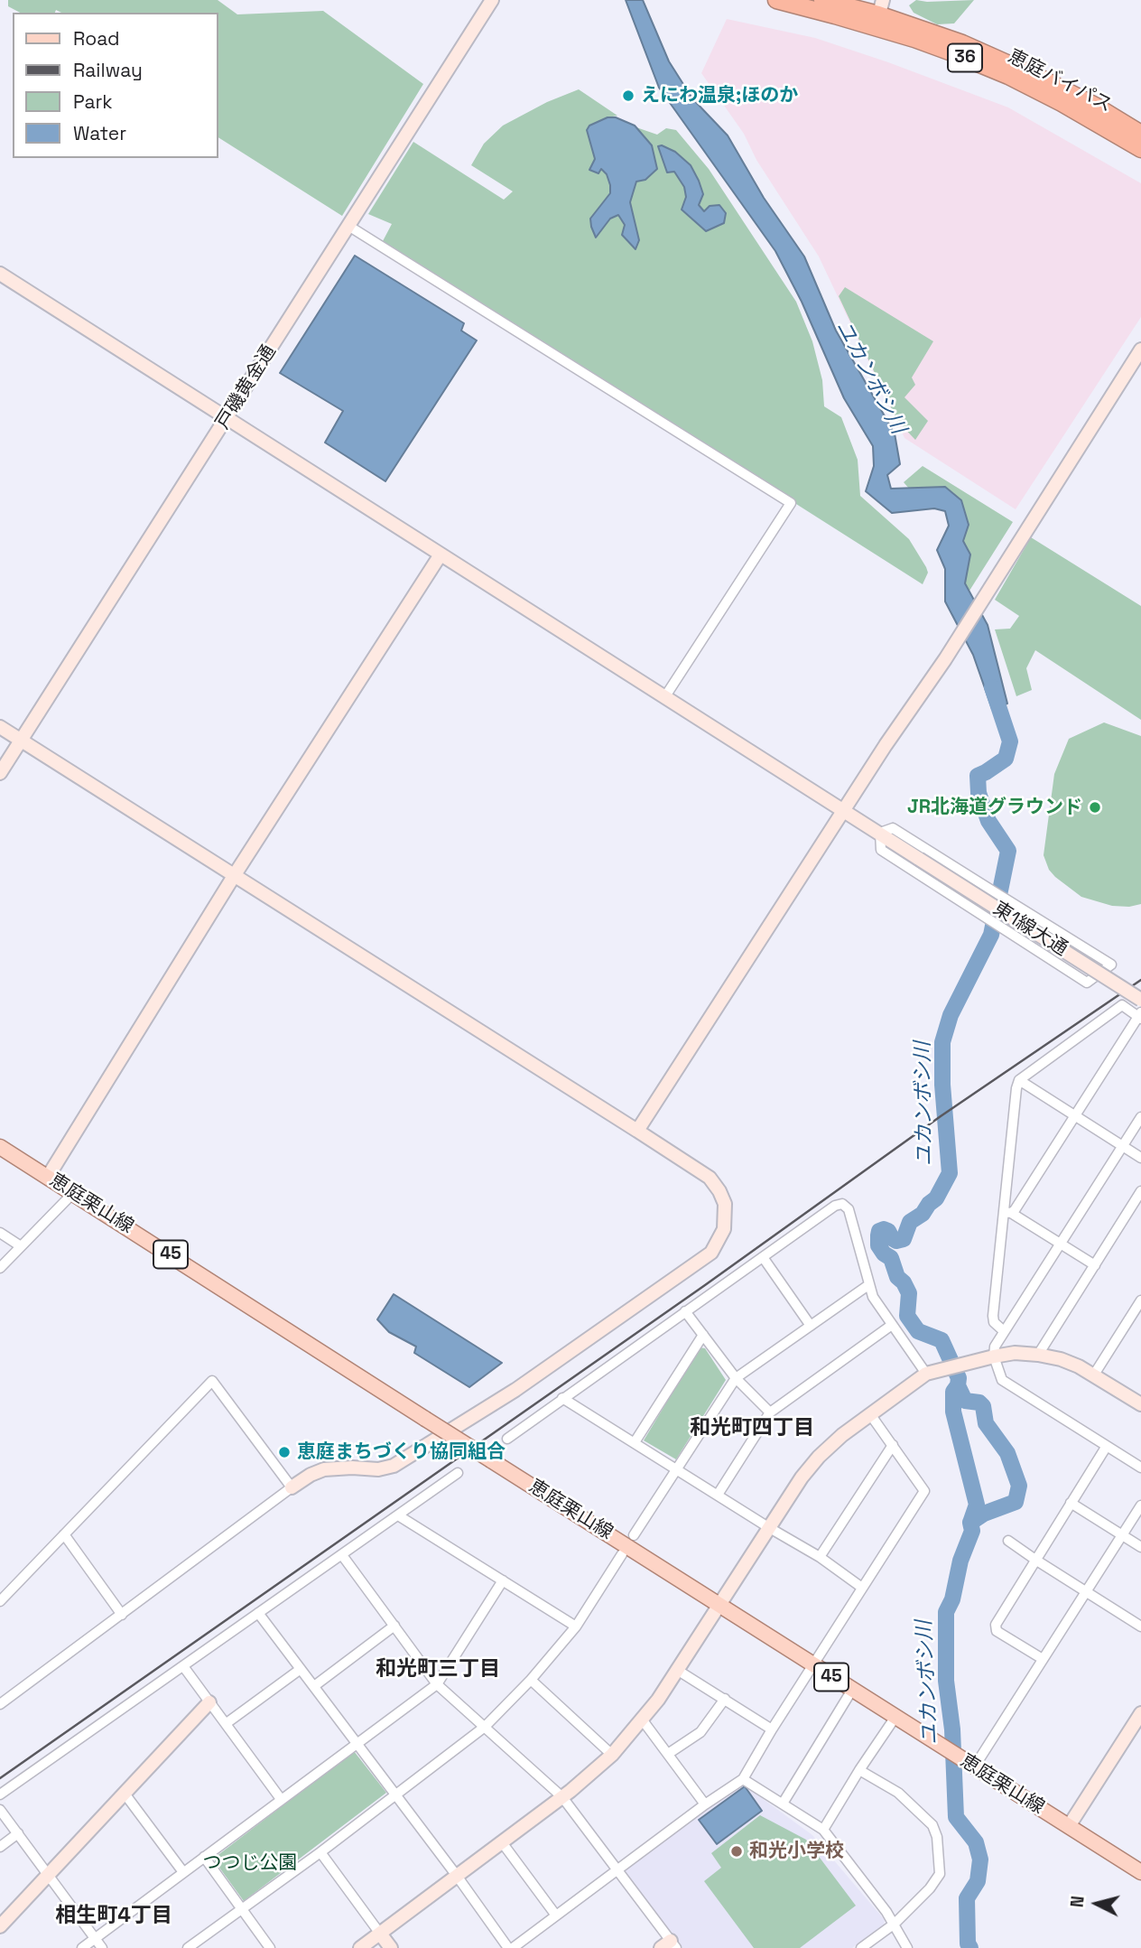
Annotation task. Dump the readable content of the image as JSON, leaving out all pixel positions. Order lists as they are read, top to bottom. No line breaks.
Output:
{"streets":{"highway":["36","恵庭バイパス"],"main road":["恵庭栗山線","45"],"street":["戸磯黄金通","東1線大通"]},"crossings":[["戸磯黄金通","東1線大通"]],"districts":["和光町四丁目","和光町三丁目","相生町4丁目"],"water":["ユカンボシ川"],"parks":["つつじ公園"],"places":["えにわ温泉;ほのか","JR北海道グラウンド","恵庭まちづくり協同組合","和光小学校"],"legend":["Road","Railway","Park","Water"],"north":"left"}
